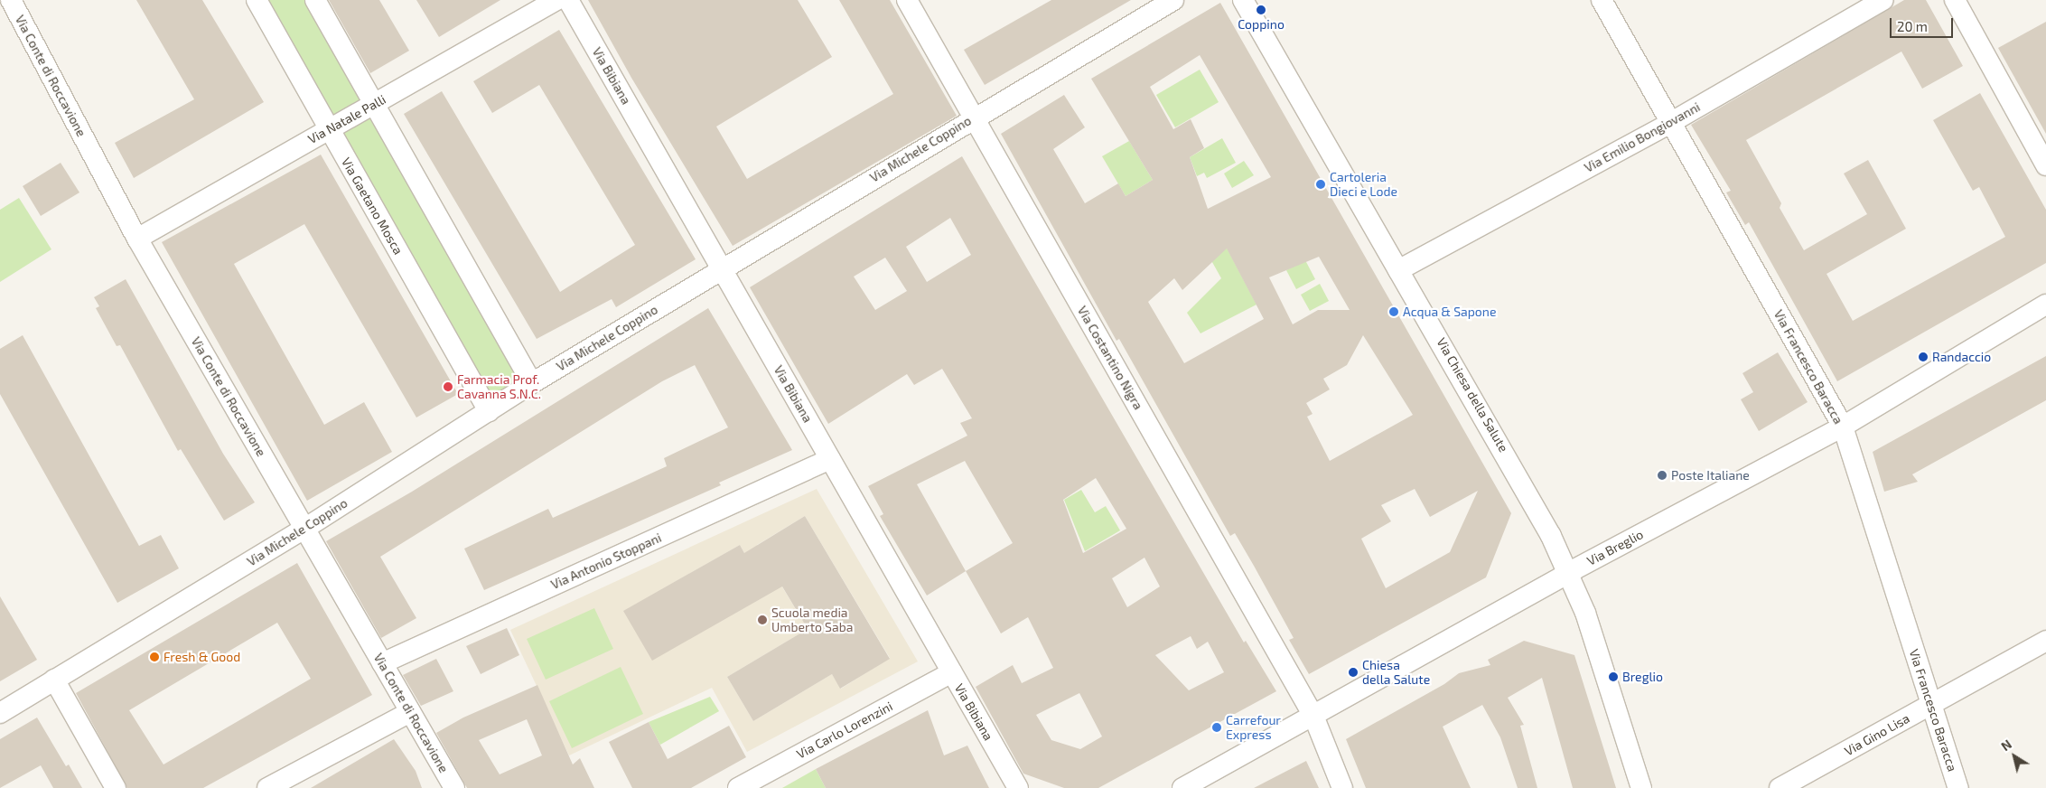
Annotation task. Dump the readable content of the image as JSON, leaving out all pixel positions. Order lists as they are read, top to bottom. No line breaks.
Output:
{"streets":{"street":["Via Conte di Roccavione","Via Bibiana","Via Natale Palli","Via Emilio Bongiovanni","Via Michele Coppino","Via Gaetano Mosca","Via Costantino Nigra","Via Francesco Baracca","Via Chiesa della Salute","Via Breglio","Via Antonio Stoppani","Via Carlo Lorenzini","Via Gino Lisa"]},"crossings":[["Via Conte di Roccavione","Via Natale Palli"],["Via Conte di Roccavione","Via Michele Coppino"],["Via Conte di Roccavione","Via Antonio Stoppani"],["Via Bibiana","Via Michele Coppino"],["Via Bibiana","Via Antonio Stoppani"],["Via Bibiana","Via Carlo Lorenzini"],["Via Natale Palli","Via Gaetano Mosca"],["Via Emilio Bongiovanni","Via Francesco Baracca"],["Via Emilio Bongiovanni","Via Chiesa della Salute"],["Via Michele Coppino","Via Gaetano Mosca"],["Via Michele Coppino","Via Costantino Nigra"],["Via Costantino Nigra","Via Breglio"],["Via Francesco Baracca","Via Breglio"],["Via Francesco Baracca","Via Gino Lisa"],["Via Chiesa della Salute","Via Breglio"]],"places":["Coppino","Cartoleria Dieci e Lode","Acqua & Sapone","Randaccio","Farmacia Prof. Cavanna S.N.C.","Poste Italiane","Scuola media Umberto Saba","Fresh & Good","Chiesa della Salute","Breglio","Carrefour Express"],"scale_bar":"20 m","north":"top left"}
